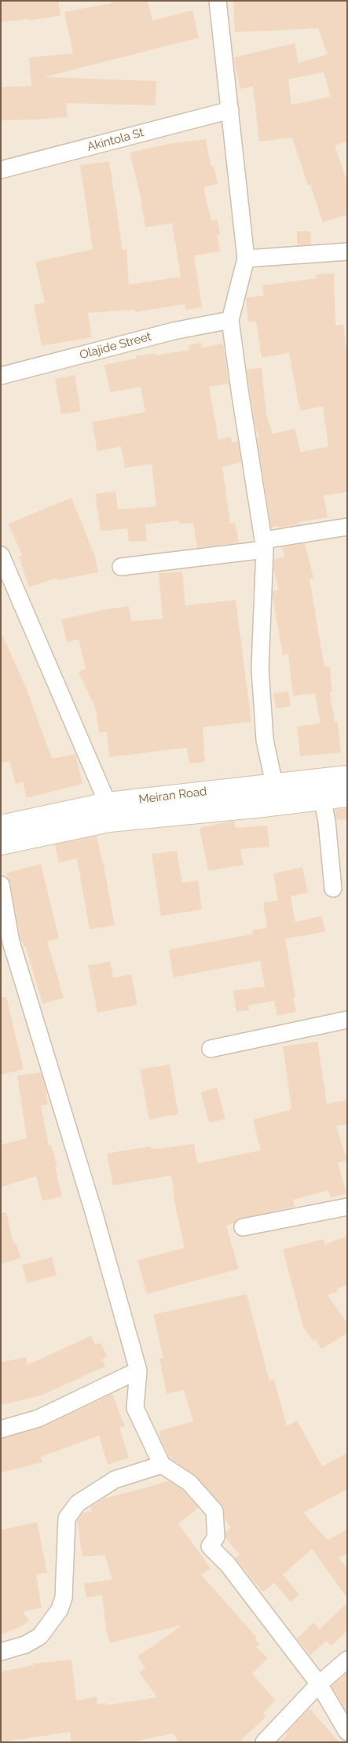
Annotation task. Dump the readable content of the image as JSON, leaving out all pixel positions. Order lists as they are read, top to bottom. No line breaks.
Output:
{"streets":{"main road":["Meiran Road"],"street":["Akintola St","Olajide Street"]}}
